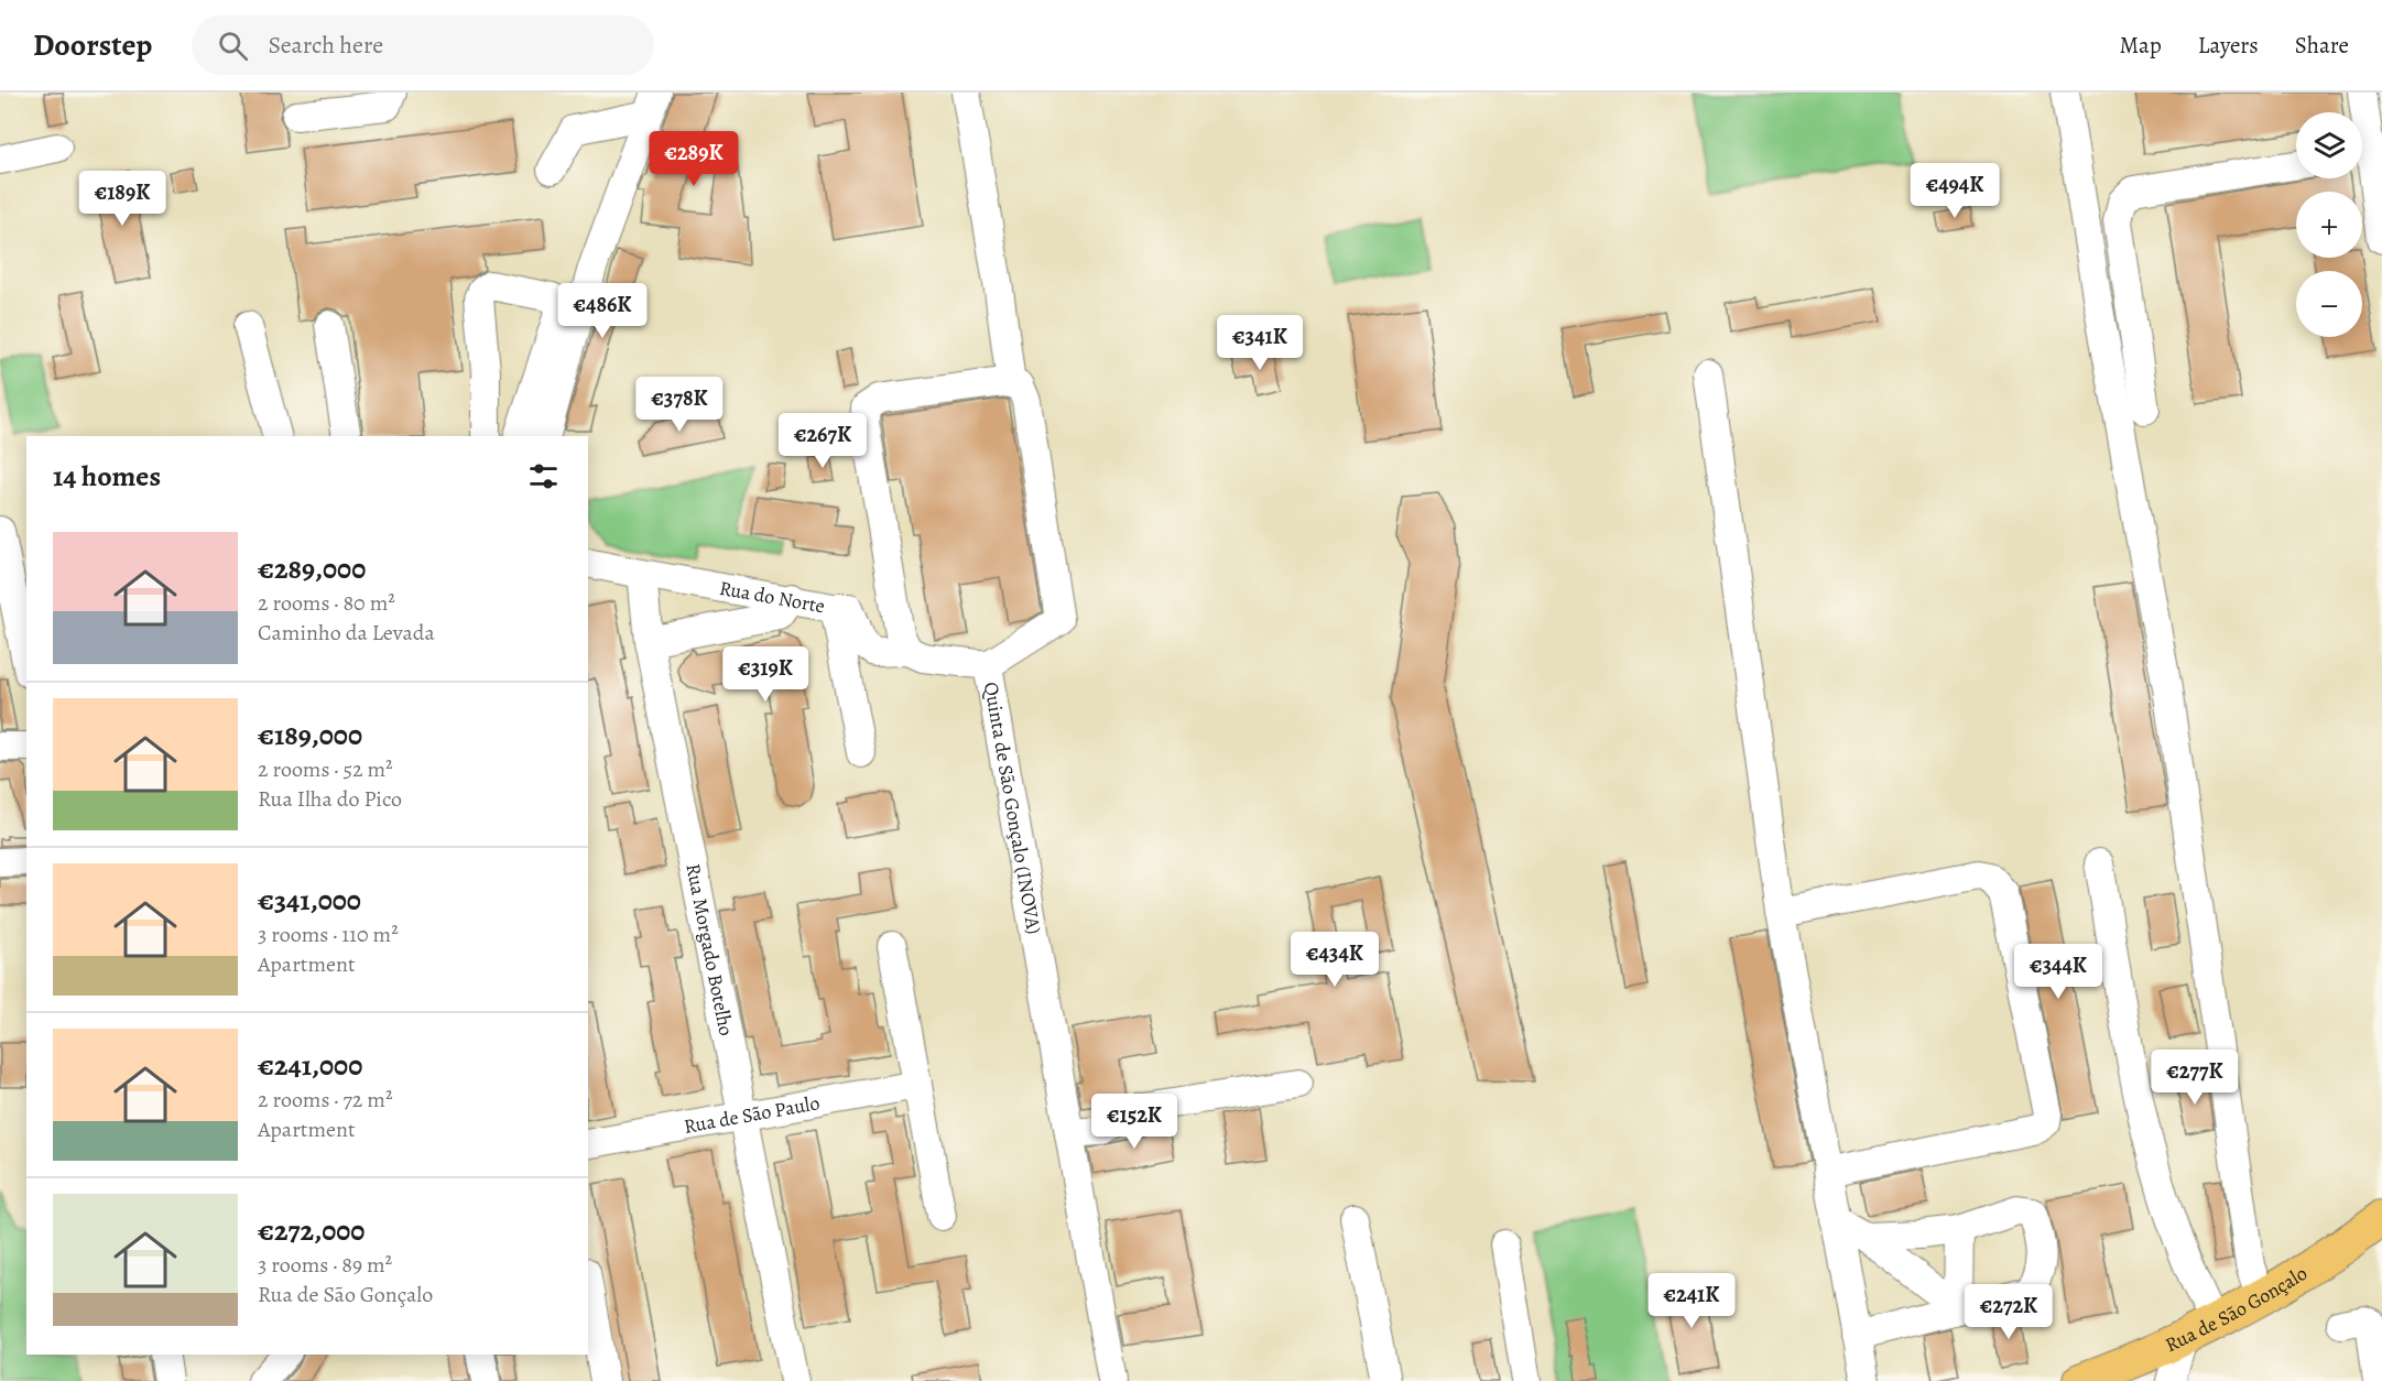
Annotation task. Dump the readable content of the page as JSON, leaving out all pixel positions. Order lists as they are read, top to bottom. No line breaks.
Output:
{"streets":{"main road":["Rua de São Gonçalo"],"street":["Rua do Norte","Quinta de São Gonçalo (INOVA)","Rua Morgado Botelho","Rua de São Paulo"]},"crossings":[["Rua do Norte","Quinta de São Gonçalo (INOVA)"],["Rua do Norte","Rua Morgado Botelho"],["Rua Morgado Botelho","Rua de São Paulo"]],"page":{"header":"Doorstep","search":"Search here","nav":["Map","Layers","Share"],"map_buttons":["+","−"],"price":["€289K","€494K","€189K","€486K","€341K","€378K","€267K","€319K","€434K","€344K","€277K","€152K","€241K","€272K"],"heading":"14 homes","list":[{"name":"€289,000","note":"2 rooms · 80 m² · Caminho da Levada"},{"name":"€189,000","note":"2 rooms · 52 m² · Rua Ilha do Pico"},{"name":"€341,000","note":"3 rooms · 110 m² · Apartment"},{"name":"€241,000","note":"2 rooms · 72 m² · Apartment"},{"name":"€272,000","note":"3 rooms · 89 m² · Rua de São Gonçalo"}]}}
